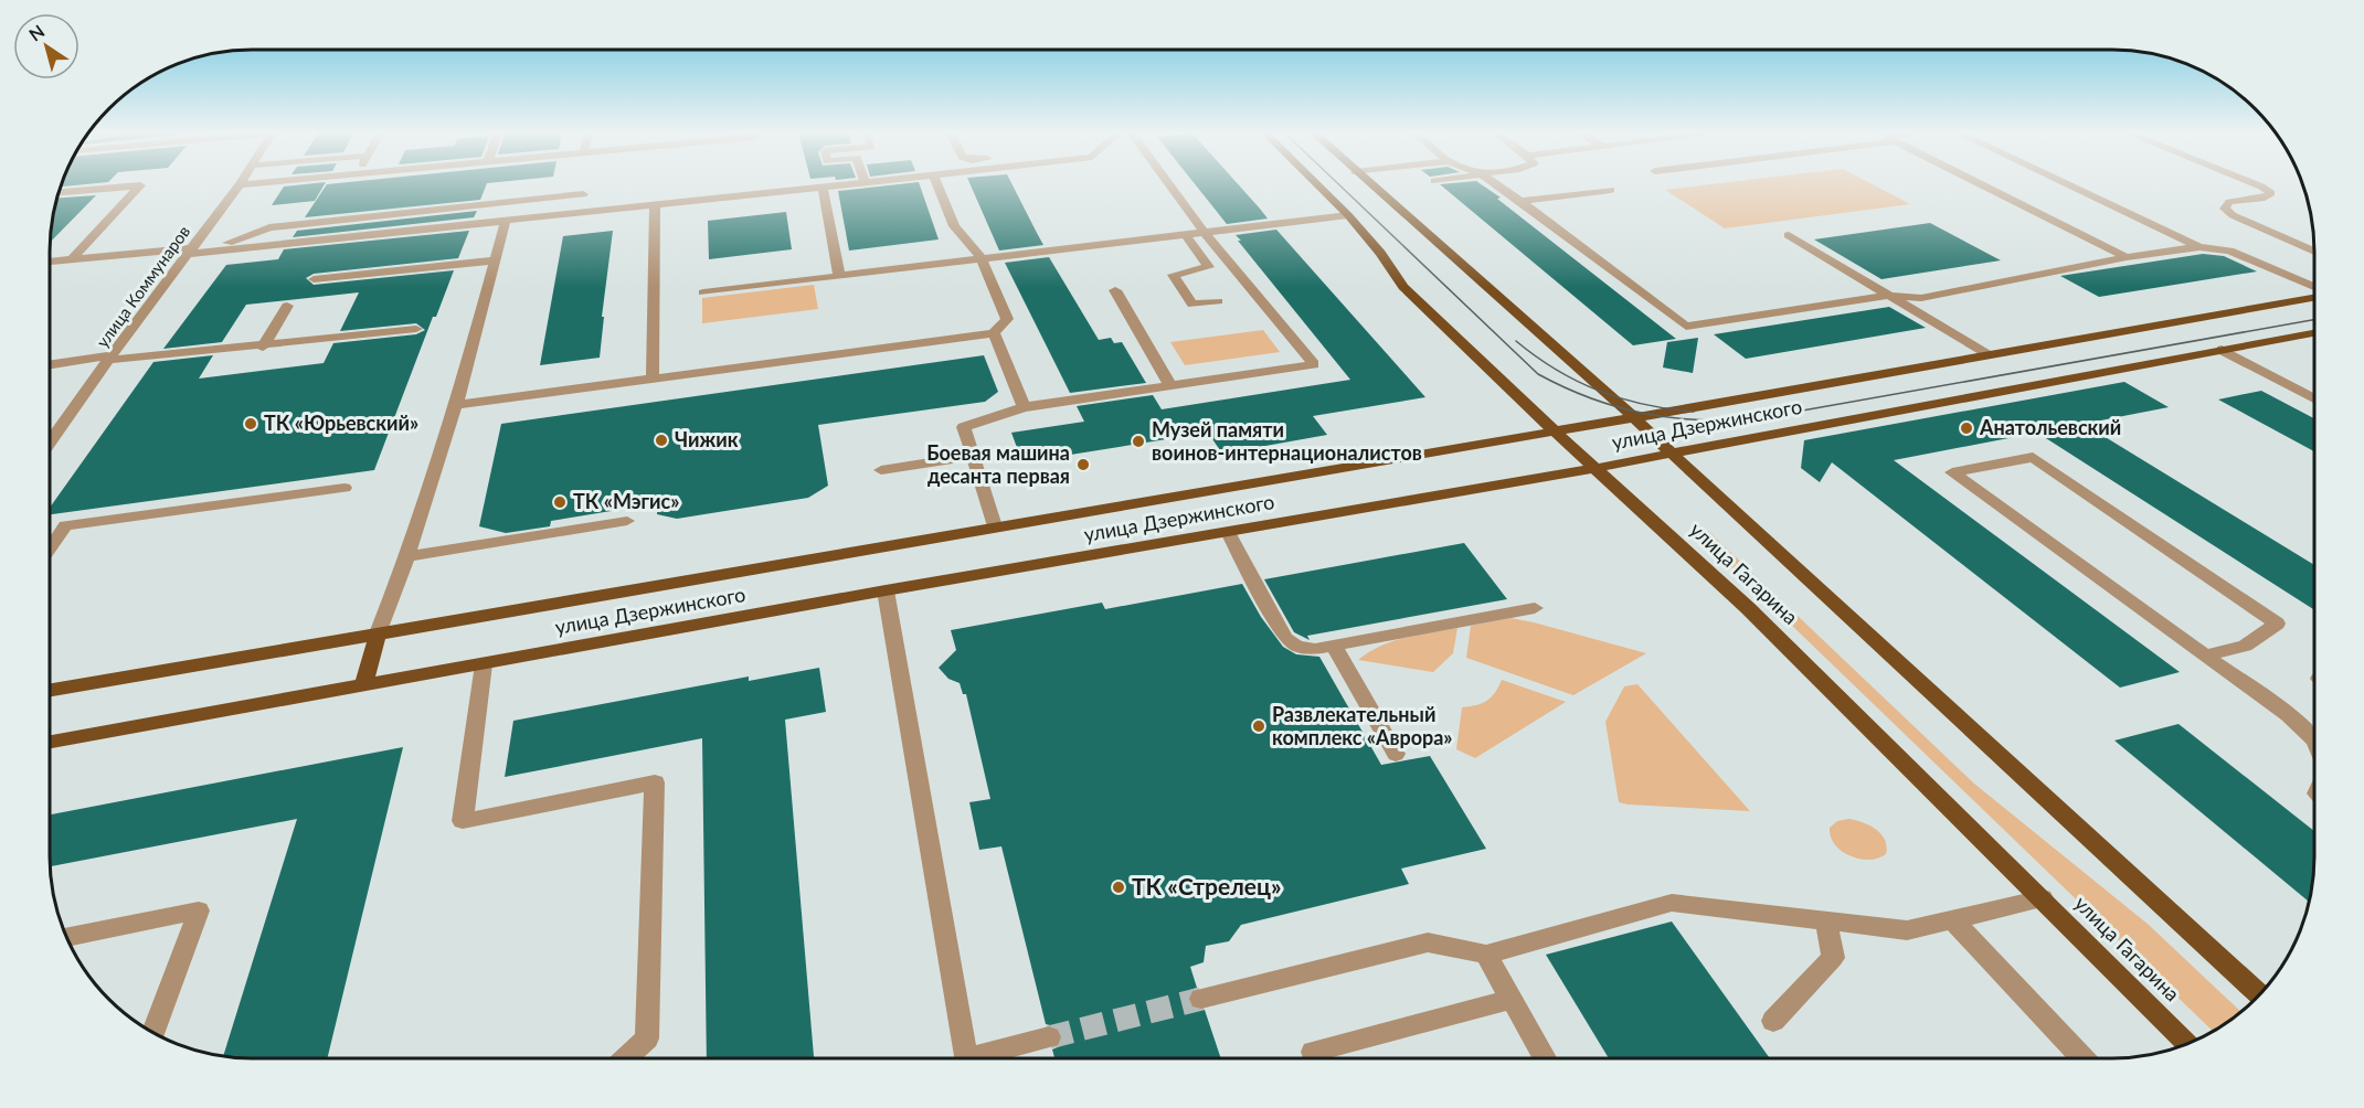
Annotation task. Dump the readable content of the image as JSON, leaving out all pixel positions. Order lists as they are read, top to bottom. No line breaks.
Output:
{"streets":{"main road":["улица Дзержинского","улица Гагарина"],"street":["улица Коммунаров"]},"crossings":[["улица Дзержинского","улица Гагарина"]],"places":["ТК «Юрьевский»","Анатольевский","Чижик","Музей памяти воинов-интернационалистов","Боевая машина десанта первая","ТК «Мэгис»","Развлекательный комплекс «Аврора»","ТК «Стрелец»"],"north":"top left"}
